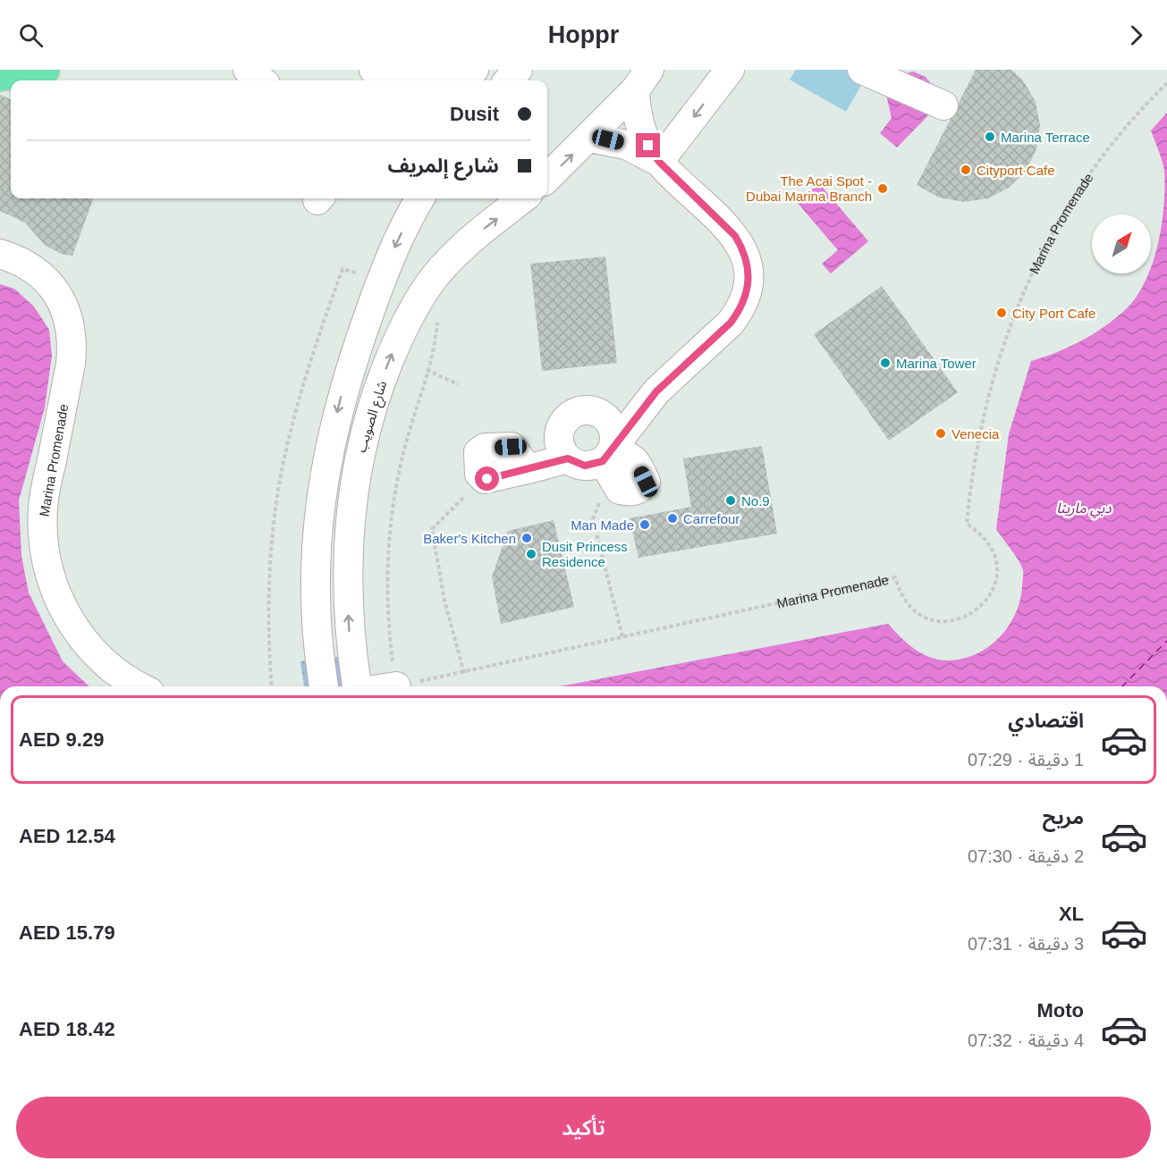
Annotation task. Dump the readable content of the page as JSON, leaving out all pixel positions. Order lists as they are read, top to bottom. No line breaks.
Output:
{"streets":{"street":["Marina Promenade","شارع الصويب"]},"water":["دبي مارينا"],"places":["Marina Terrace","Cityport Cafe","The Acai Spot - Dubai Marina Branch","City Port Cafe","Marina Tower","Venecia","No.9","Carrefour","Man Made","Baker's Kitchen","Dusit Princess Residence"],"north":"top right","page":{"header":"Hoppr","banner":["Dusit","شارع إلمريف"],"list":[{"name":"اقتصادي","note":"1 دقيقة · 07:29","value":"AED 9.29"},{"name":"مريح","note":"2 دقيقة · 07:30","value":"AED 12.54"},{"name":"XL","note":"3 دقيقة · 07:31","value":"AED 15.79"},{"name":"Moto","note":"4 دقيقة · 07:32","value":"AED 18.42"}],"buttons":"تأكيد"}}
